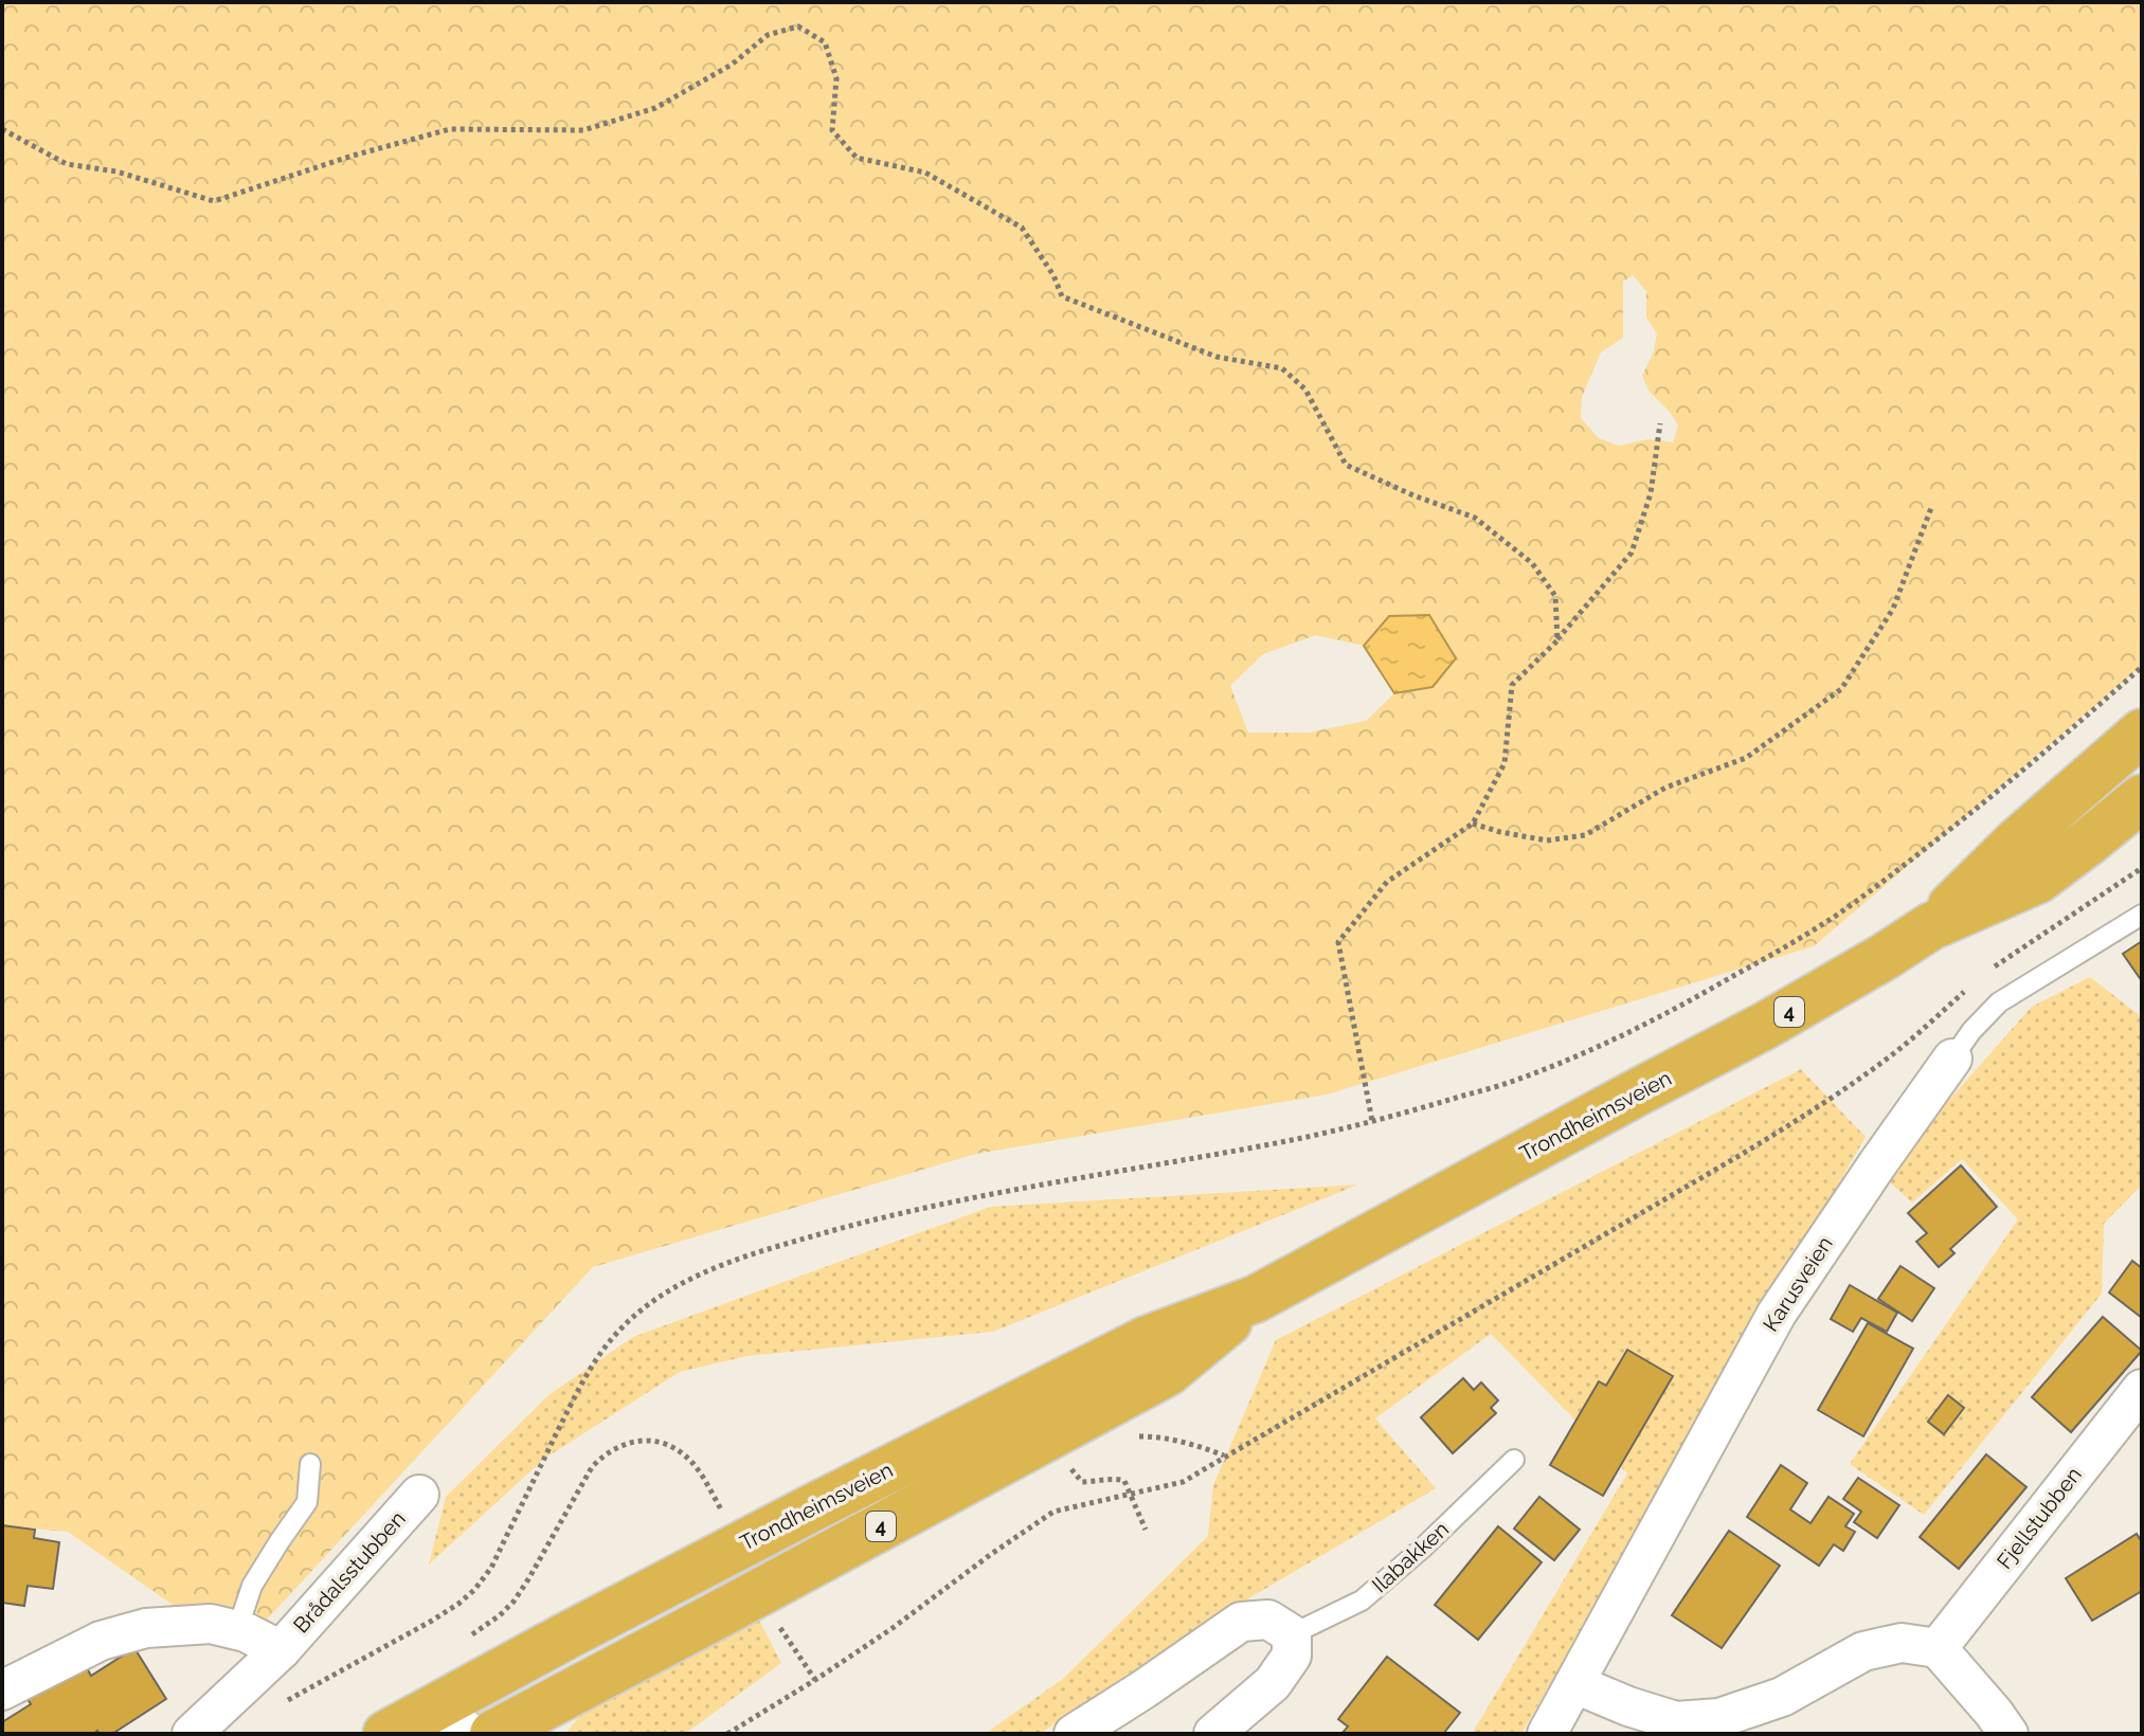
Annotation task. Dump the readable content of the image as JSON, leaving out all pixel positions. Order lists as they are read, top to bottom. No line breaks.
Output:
{"streets":{"highway":["4","Trondheimsveien"],"street":["Karusveien","Fjellstubben","Brådalsstubben"],"lane":["Ilabakken"]}}
